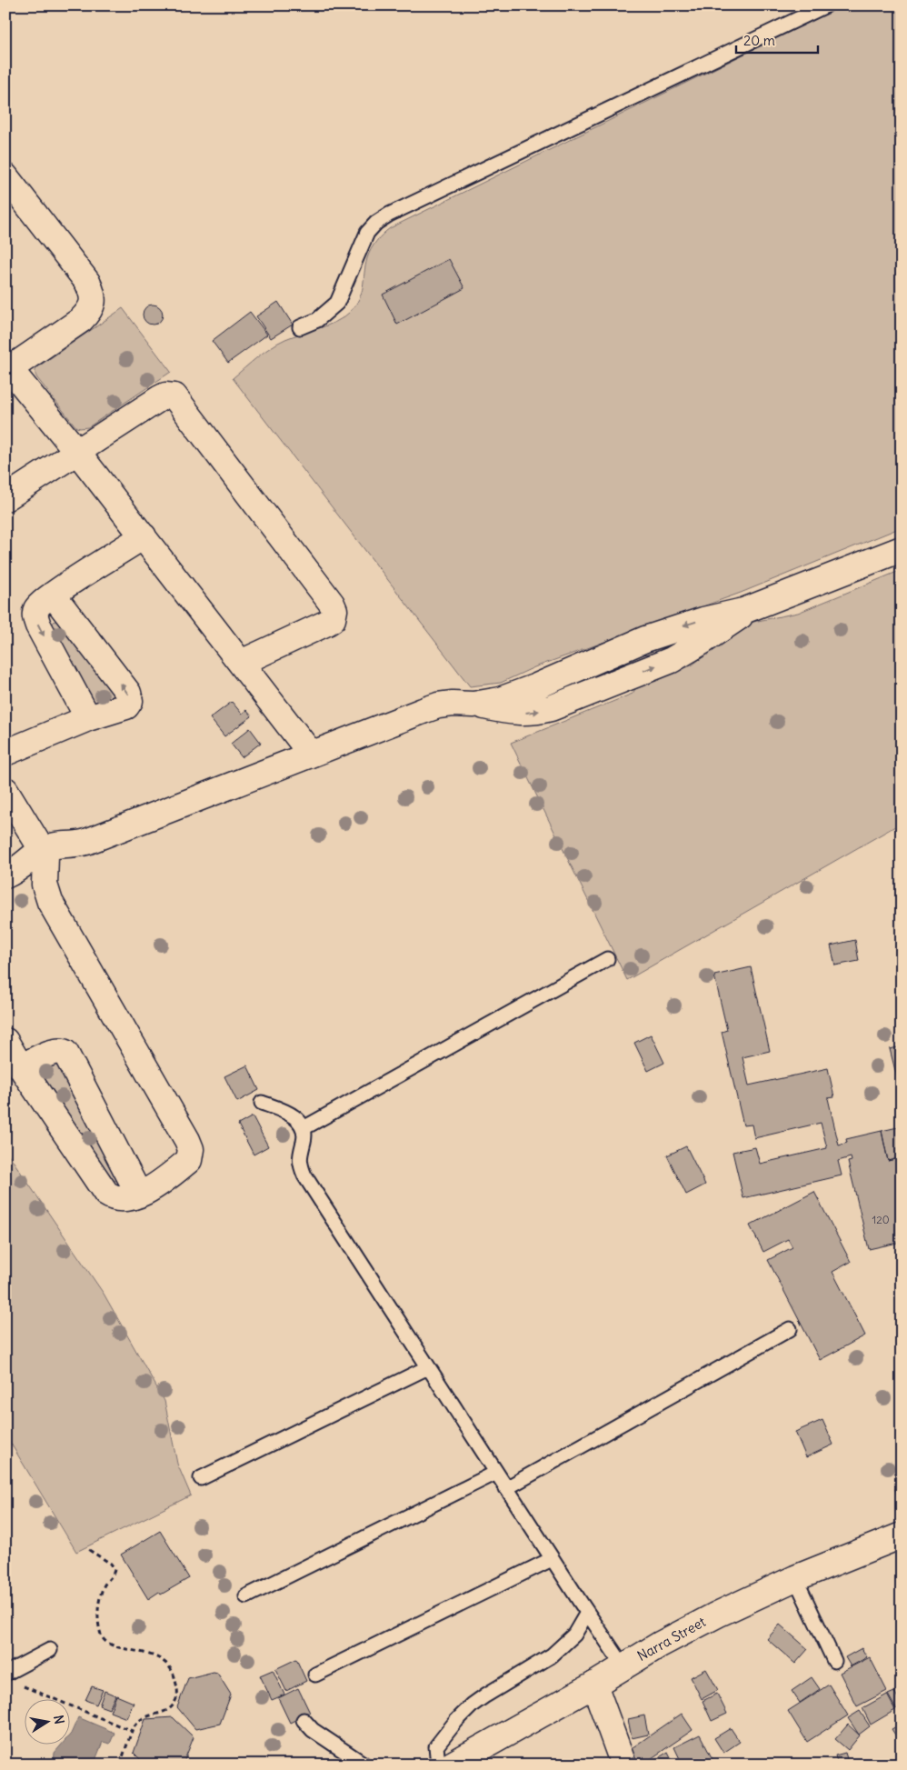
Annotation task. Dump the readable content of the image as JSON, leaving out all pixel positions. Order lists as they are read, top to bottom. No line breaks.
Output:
{"streets":{"street":["Narra Street"]},"house_numbers":["120"],"scale_bar":"20 m","north":"right"}
